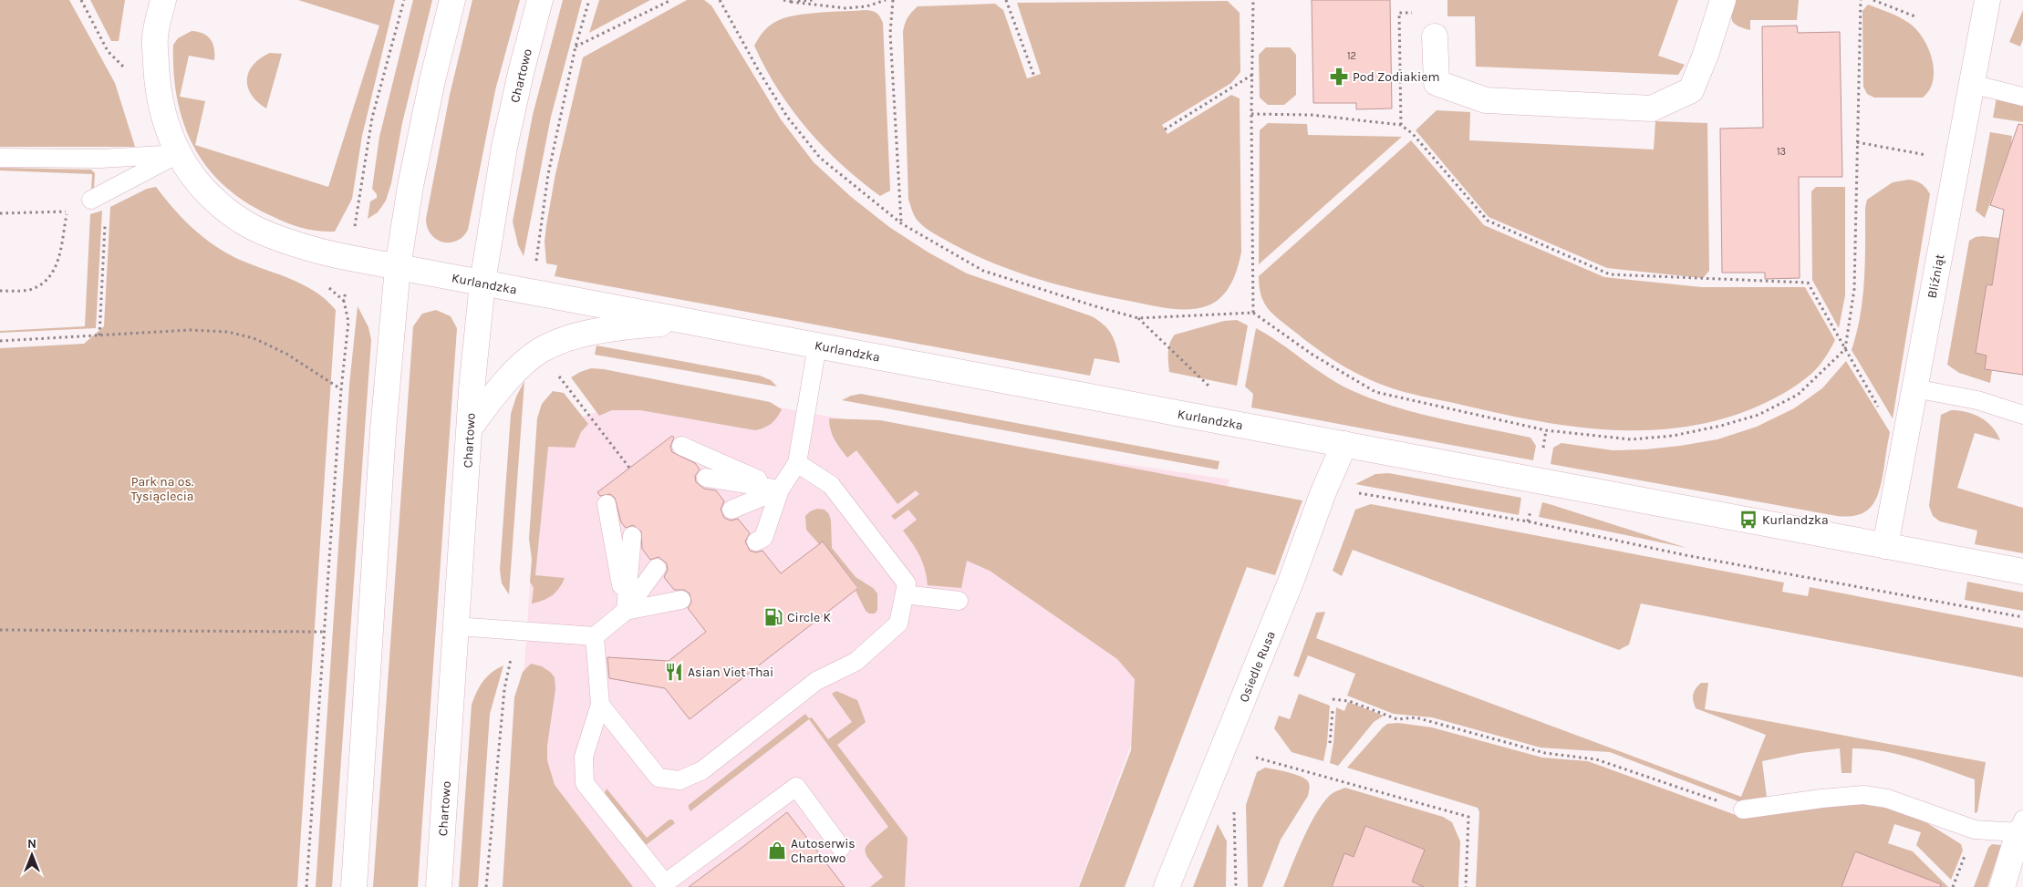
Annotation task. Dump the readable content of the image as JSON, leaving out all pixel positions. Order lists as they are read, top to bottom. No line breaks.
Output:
{"streets":{"street":["Chartowo","Bliźniąt","Kurlandzka","Osiedle Rusa"]},"crossings":[["Chartowo","Kurlandzka"],["Bliźniąt","Kurlandzka"],["Kurlandzka","Osiedle Rusa"]],"parks":["Park na os. Tysiąclecia"],"places":{"pharmacy":["Pod Zodiakiem"],"bus stop":["Kurlandzka"],"fuel station":["Circle K"],"restaurant":["Asian Viet Thai"],"shop":["Autoserwis Chartowo"]},"house_numbers":["12","13"],"north":"top"}
